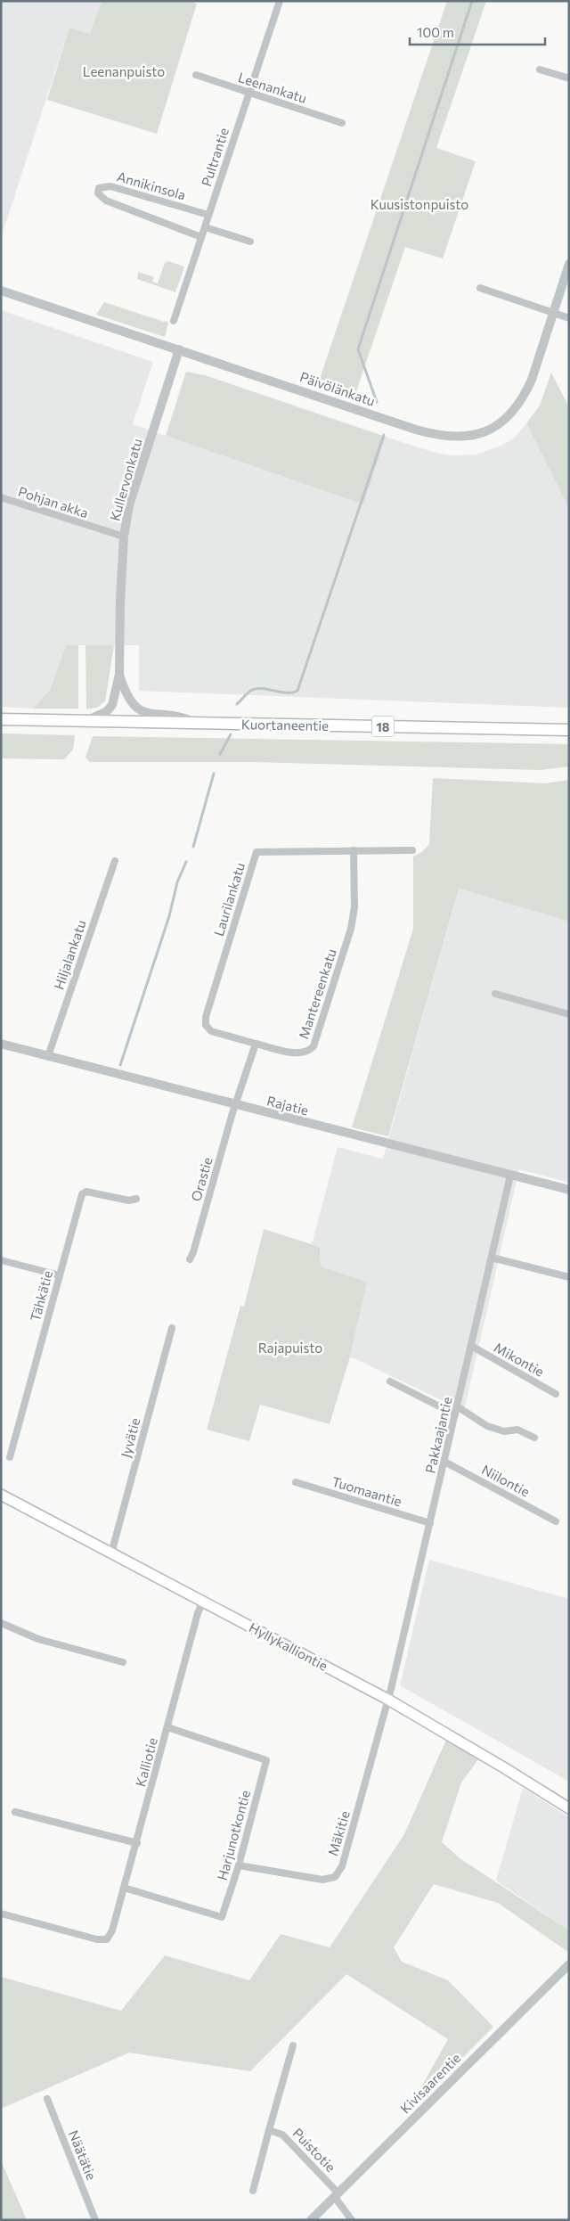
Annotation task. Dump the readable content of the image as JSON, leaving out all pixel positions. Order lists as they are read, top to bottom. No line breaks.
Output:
{"streets":{"highway":["Kuortaneentie","18"],"main road":["Hyllykalliontie"],"street":["Leenankatu","Pultrantie","Annikinsola","Päivölänkatu","Kullervonkatu","Pohjan akka","Laurilankatu","Hiljalankatu","Mantereenkatu","Rajatie","Orastie","Tähkätie","Mikontie","Pakkaajantie","Jyvätie","Niilontie","Tuomaantie","Kalliotie","Mäkitie","Harjunotkontie","Kivisaarentie","Puistotie","Näätätie"]},"crossings":[["Leenankatu","Pultrantie"],["Pultrantie","Annikinsola"],["Päivölänkatu","Kullervonkatu"],["Kullervonkatu","Pohjan akka"],["Kullervonkatu","Kuortaneentie"],["Laurilankatu","Mantereenkatu"],["Hiljalankatu","Rajatie"],["Rajatie","Orastie"],["Rajatie","Pakkaajantie"],["Mikontie","Pakkaajantie"],["Pakkaajantie","Niilontie"],["Pakkaajantie","Tuomaantie"],["Pakkaajantie","Hyllykalliontie"],["Pakkaajantie","Mäkitie"],["Jyvätie","Hyllykalliontie"],["Hyllykalliontie","Kalliotie"],["Hyllykalliontie","Mäkitie"],["Kalliotie","Harjunotkontie"],["Mäkitie","Harjunotkontie"],["Kivisaarentie","Puistotie"]],"parks":["Leenanpuisto","Kuusistonpuisto","Rajapuisto"],"scale_bar":"100 m"}
